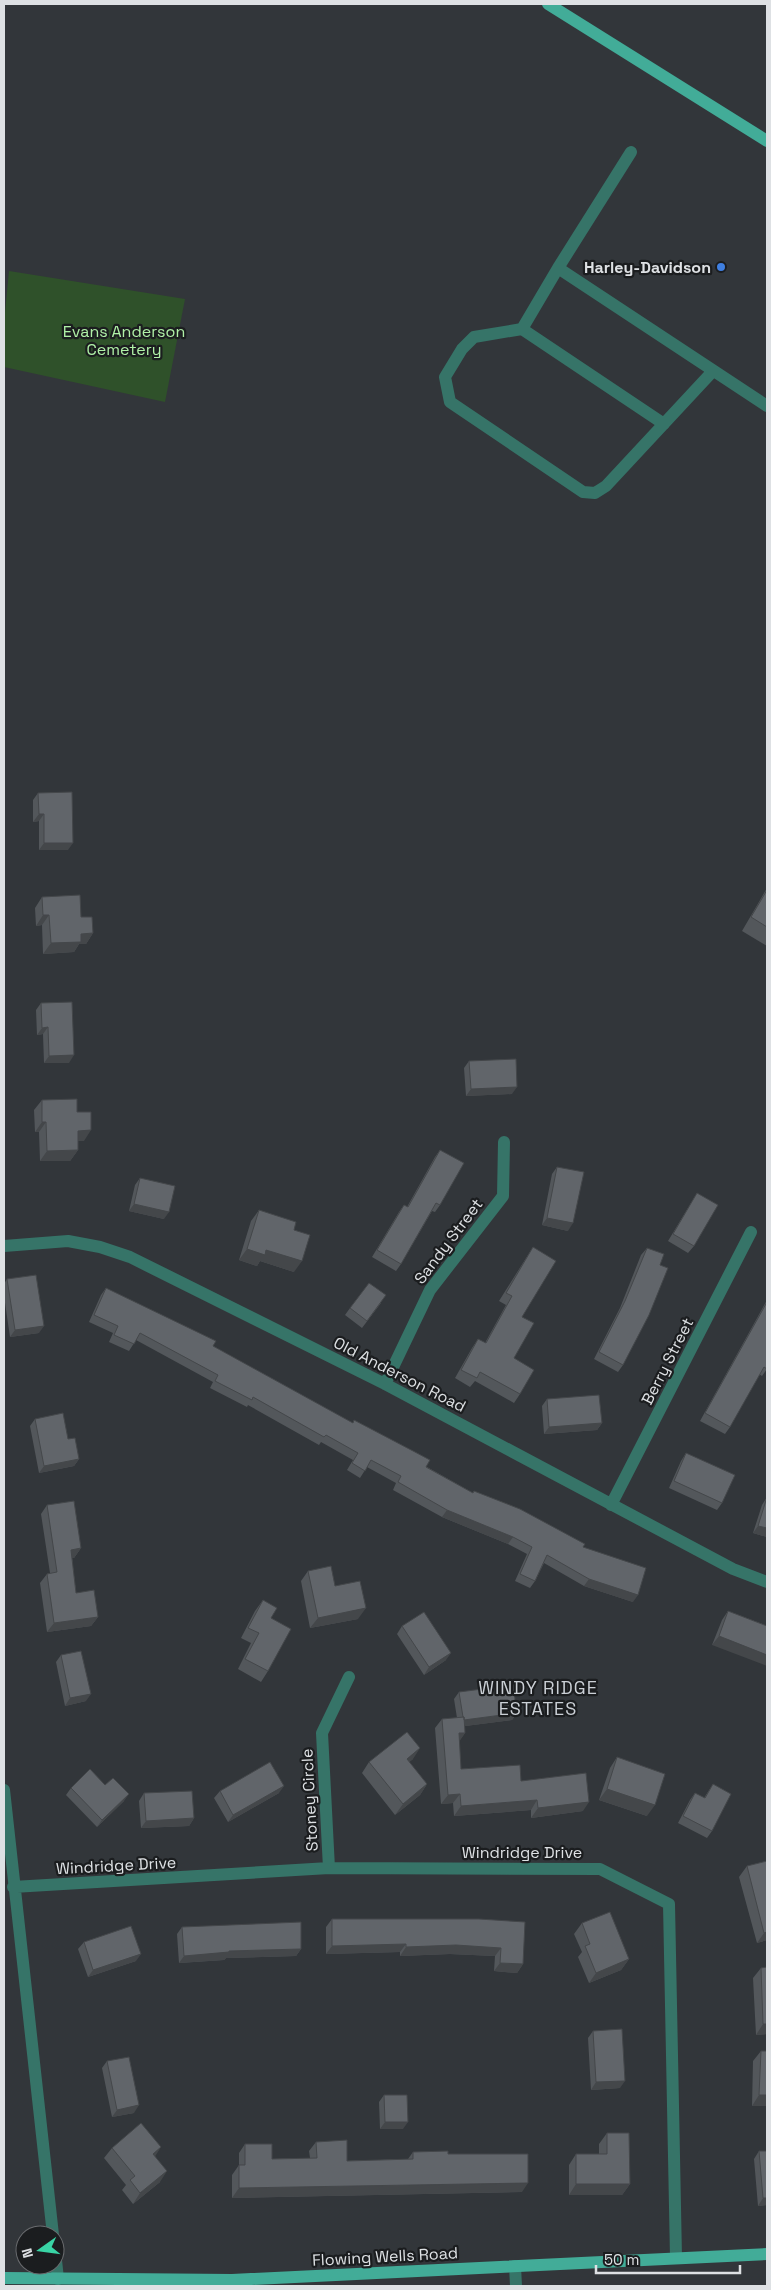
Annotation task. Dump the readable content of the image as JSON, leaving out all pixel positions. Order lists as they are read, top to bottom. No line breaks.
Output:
{"streets":{"main road":["Flowing Wells Road"],"street":["Sandy Street","Berry Street","Old Anderson Road","Stoney Circle","Windridge Drive"]},"crossings":[["Sandy Street","Old Anderson Road"],["Berry Street","Old Anderson Road"],["Stoney Circle","Windridge Drive"],["Windridge Drive","Flowing Wells Road"]],"districts":["WINDY RIDGE ESTATES"],"parks":["Evans Anderson Cemetery"],"places":["Harley-Davidson"],"scale_bar":"50 m","north":"left"}
